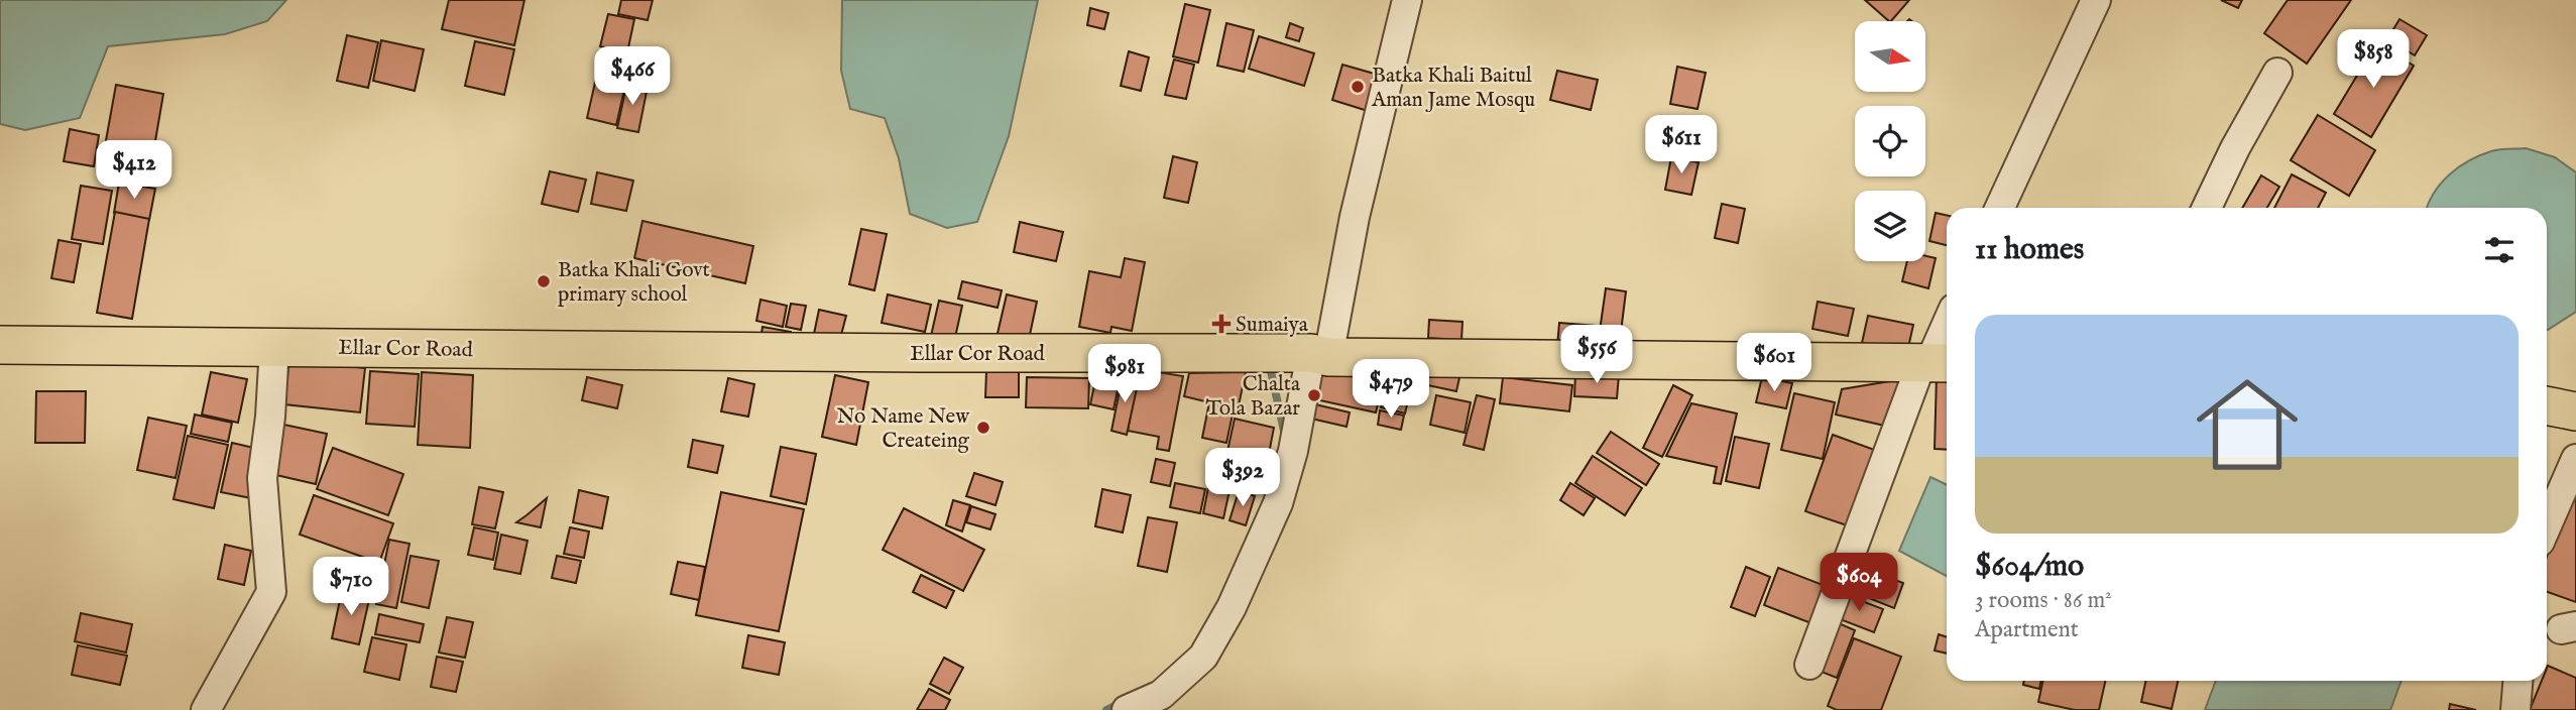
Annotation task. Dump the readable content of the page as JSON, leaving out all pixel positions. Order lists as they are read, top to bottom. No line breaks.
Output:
{"streets":{"main road":["Ellar Cor Road"]},"places":{"other":["Batka Khali Baitul Aman Jame Mosqu","Batka Khali Govt primary school","Chalta Tola Bazar","No Name New Createing"],"health":["Sumaiya"]},"north":"right","page":{"price":["$858","$466","$611","$412","$556","$601","$981","$479","$392","$604","$710"],"heading":"11 homes","list":[{"name":"$604/mo","note":"3 rooms · 86 m² · Apartment"}]}}
